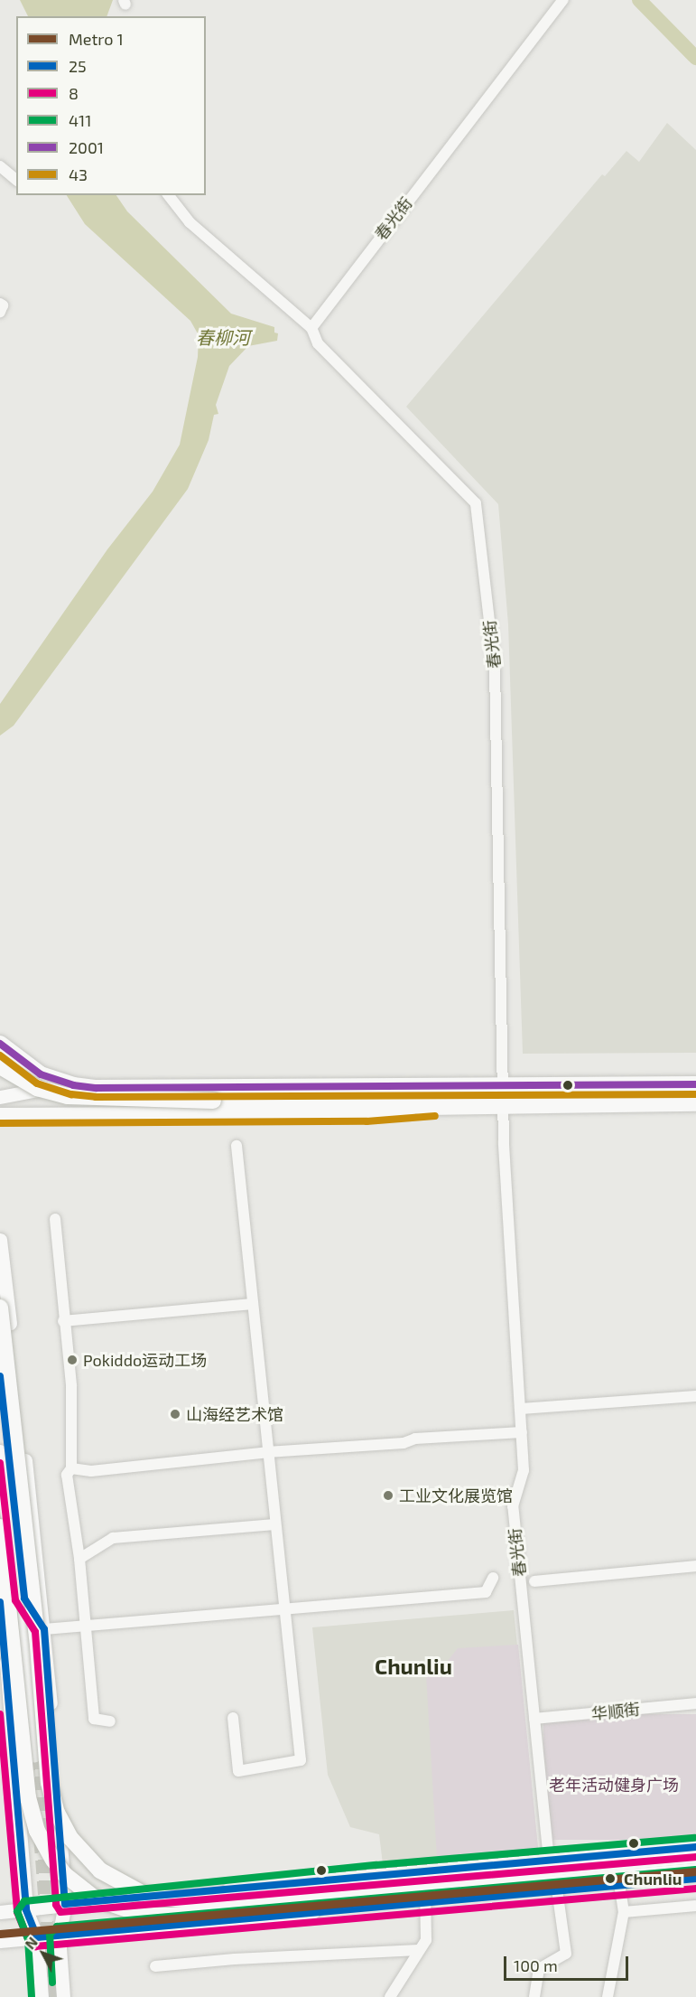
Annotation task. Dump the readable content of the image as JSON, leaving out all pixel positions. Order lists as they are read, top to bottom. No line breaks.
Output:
{"streets":{"street":["春光街","华顺街"]},"crossings":[["春光街","华顺街"]],"districts":["Chunliu"],"water":["春柳河"],"parks":["老年活动健身广场"],"places":["Pokiddo运动工场","山海经艺术馆","工业文化展览馆","Chunliu"],"lines":["transit line 2001","transit line 43","transit line 25","transit line 8","transit line 411","metro line 1"],"legend":["Metro 1","25","8","411","2001","43"],"scale_bar":"100 m","north":"top left"}
